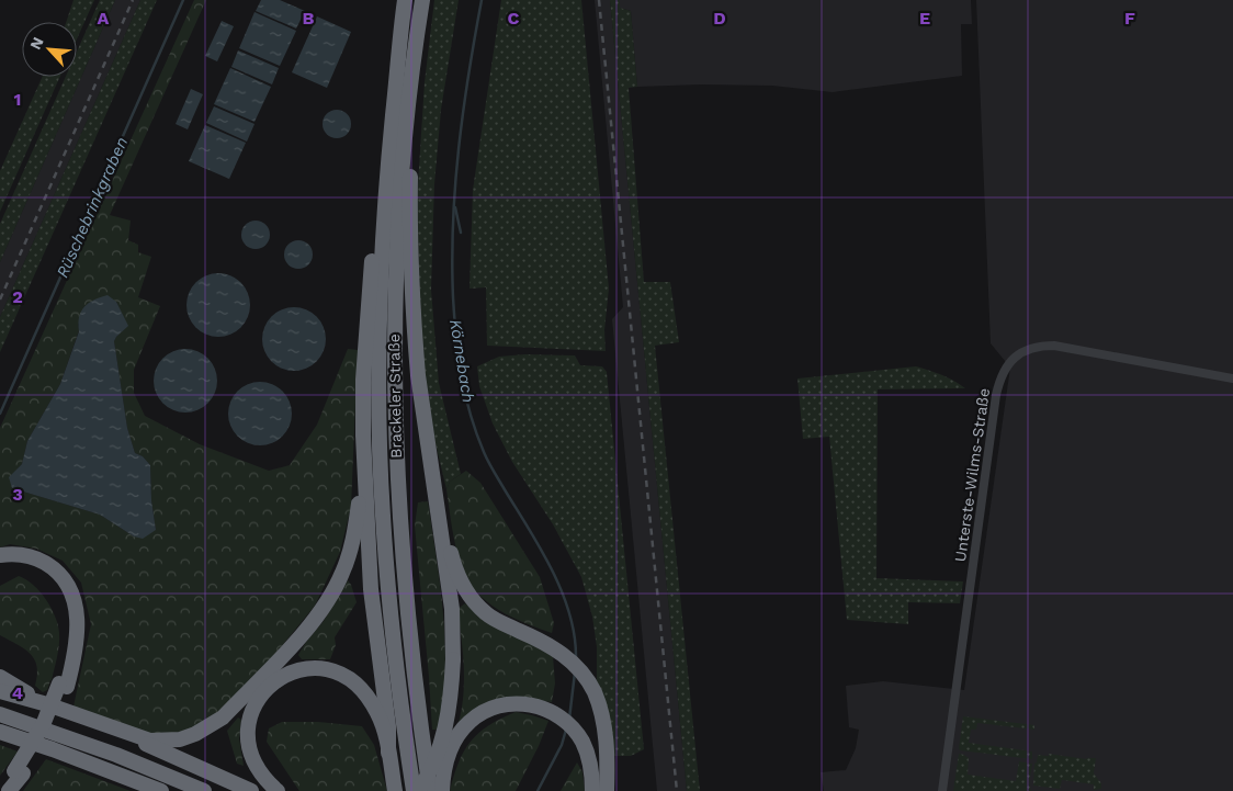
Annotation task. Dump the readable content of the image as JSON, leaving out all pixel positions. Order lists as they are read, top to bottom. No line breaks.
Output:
{"streets":{"highway":["Brackeler Straße"],"street":["Unterste-Wilms-Straße"]},"water":["Rüschebrinkgraben","Körnebach"],"north":"top left","grid":{"columns":["A","B","C","D","E","F"],"rows":["1","2","3","4"]}}
